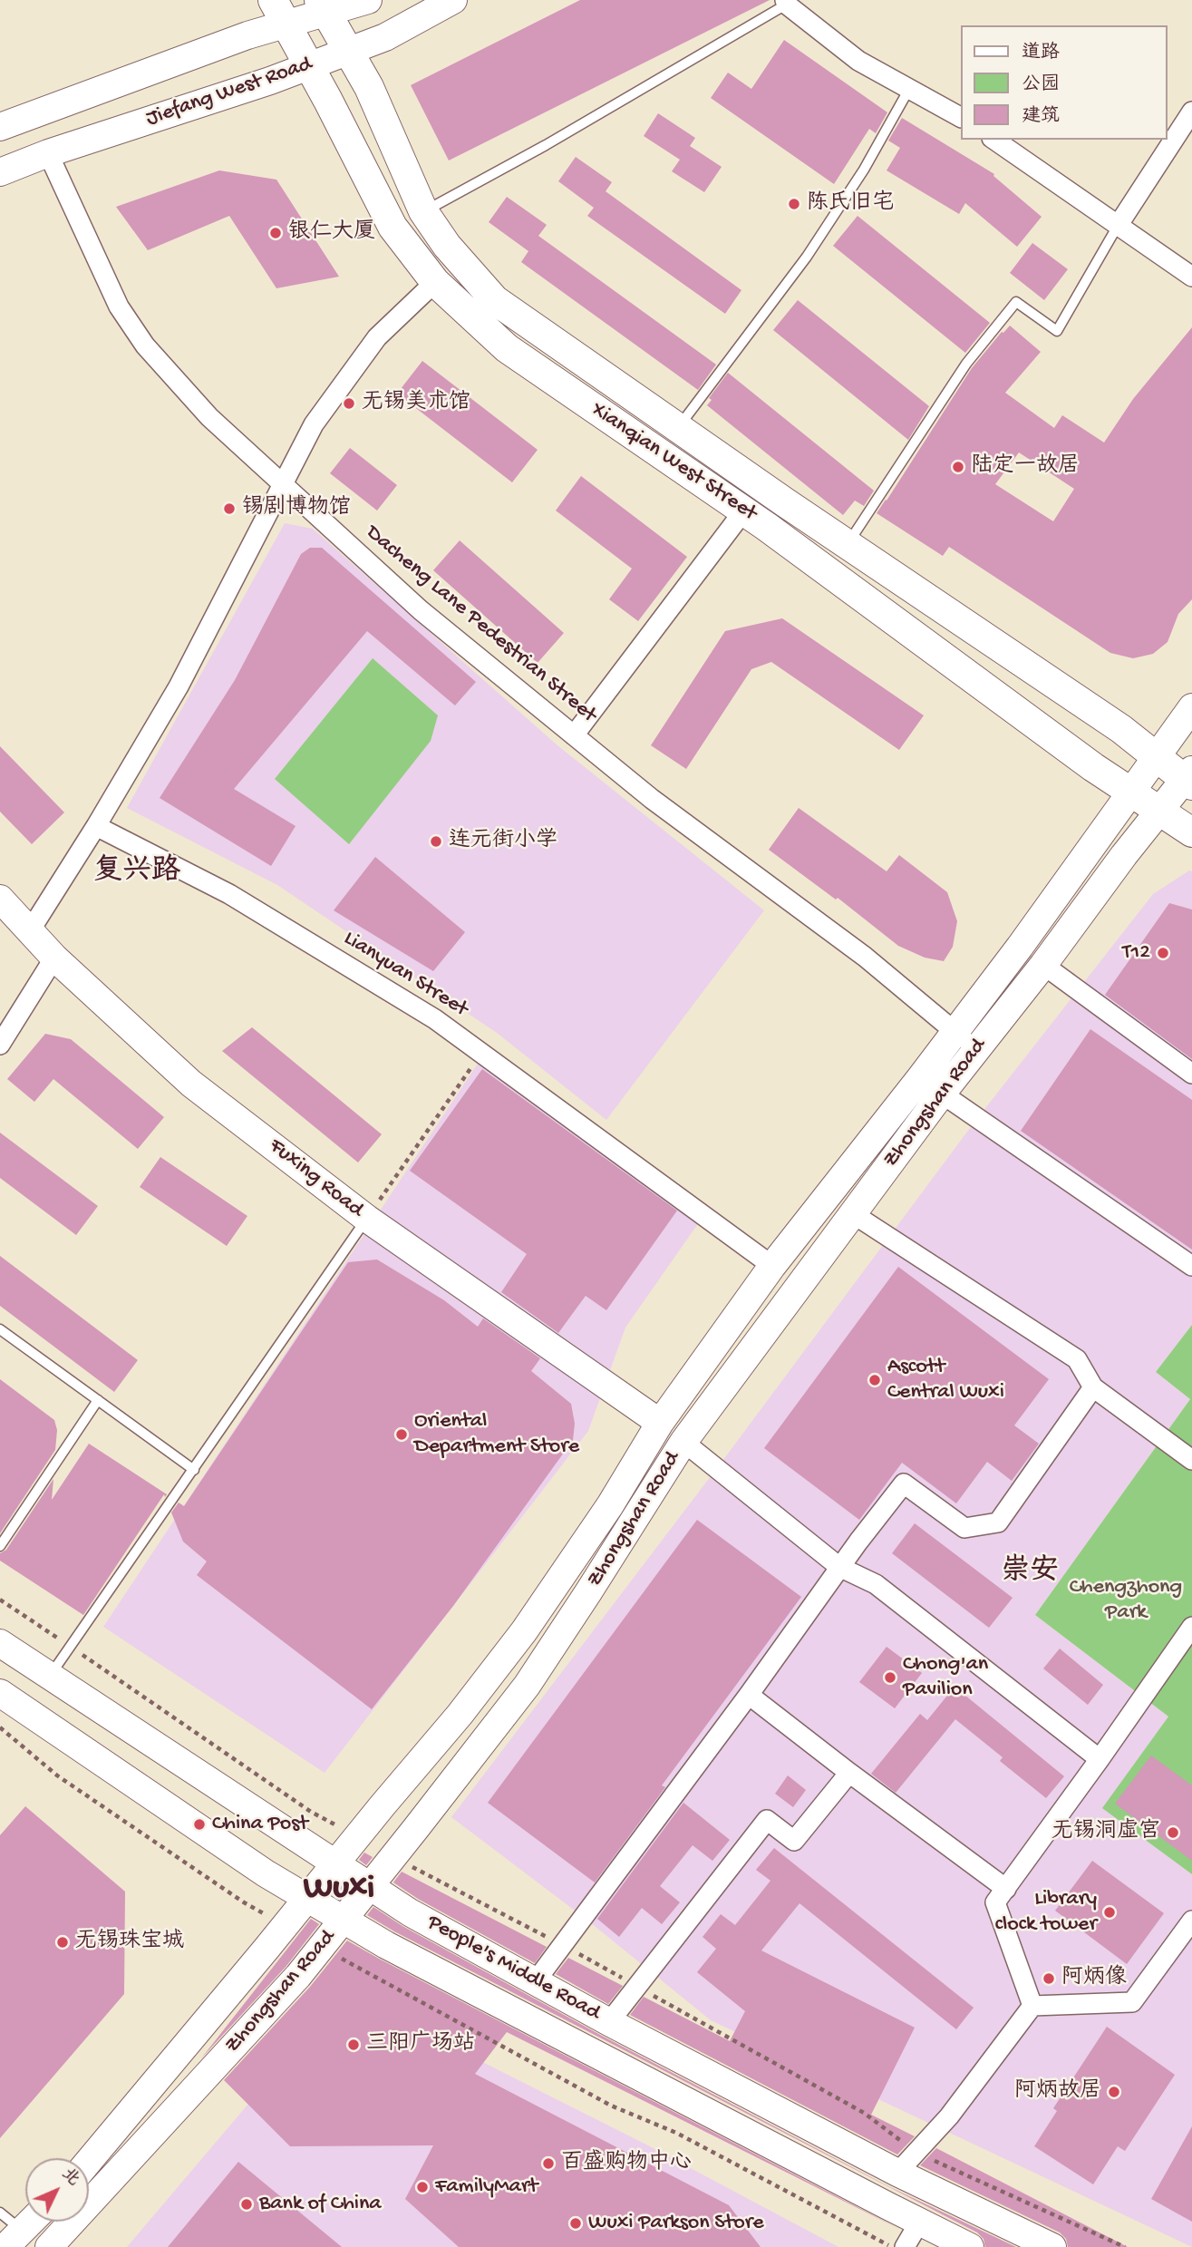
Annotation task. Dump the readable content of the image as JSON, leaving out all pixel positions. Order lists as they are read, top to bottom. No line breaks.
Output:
{"streets":{"main road":["Jiefang West Road","Xianqian West Street","Zhongshan Road","Fuxing Road","People's Middle Road"],"street":["Dacheng Lane Pedestrian Street","Lianyuan Street"]},"crossings":[["Jiefang West Road","Xianqian West Street"],["Jiefang West Road","Dacheng Lane Pedestrian Street"],["Xianqian West Street","Zhongshan Road"],["Dacheng Lane Pedestrian Street","Zhongshan Road"],["Lianyuan Street","Zhongshan Road"],["Zhongshan Road","Fuxing Road"],["Zhongshan Road","People's Middle Road"]],"districts":["复兴路","崇安","Wuxi"],"parks":["Chengzhong Park"],"places":["陈氏旧宅","银仁大厦","无锡美术馆","陆定一故居","锡剧博物馆","连元街小学","T12","Ascott Central Wuxi","Oriental Department Store","Chong'an Pavilion","China Post","无锡洞虚宫","Library clock tower","无锡珠宝城","阿炳像","三阳广场站","阿炳故居","百盛购物中心","FamilyMart","Bank of China","Wuxi Parkson Store"],"legend":["道路","公园","建筑"],"north":"top right"}
